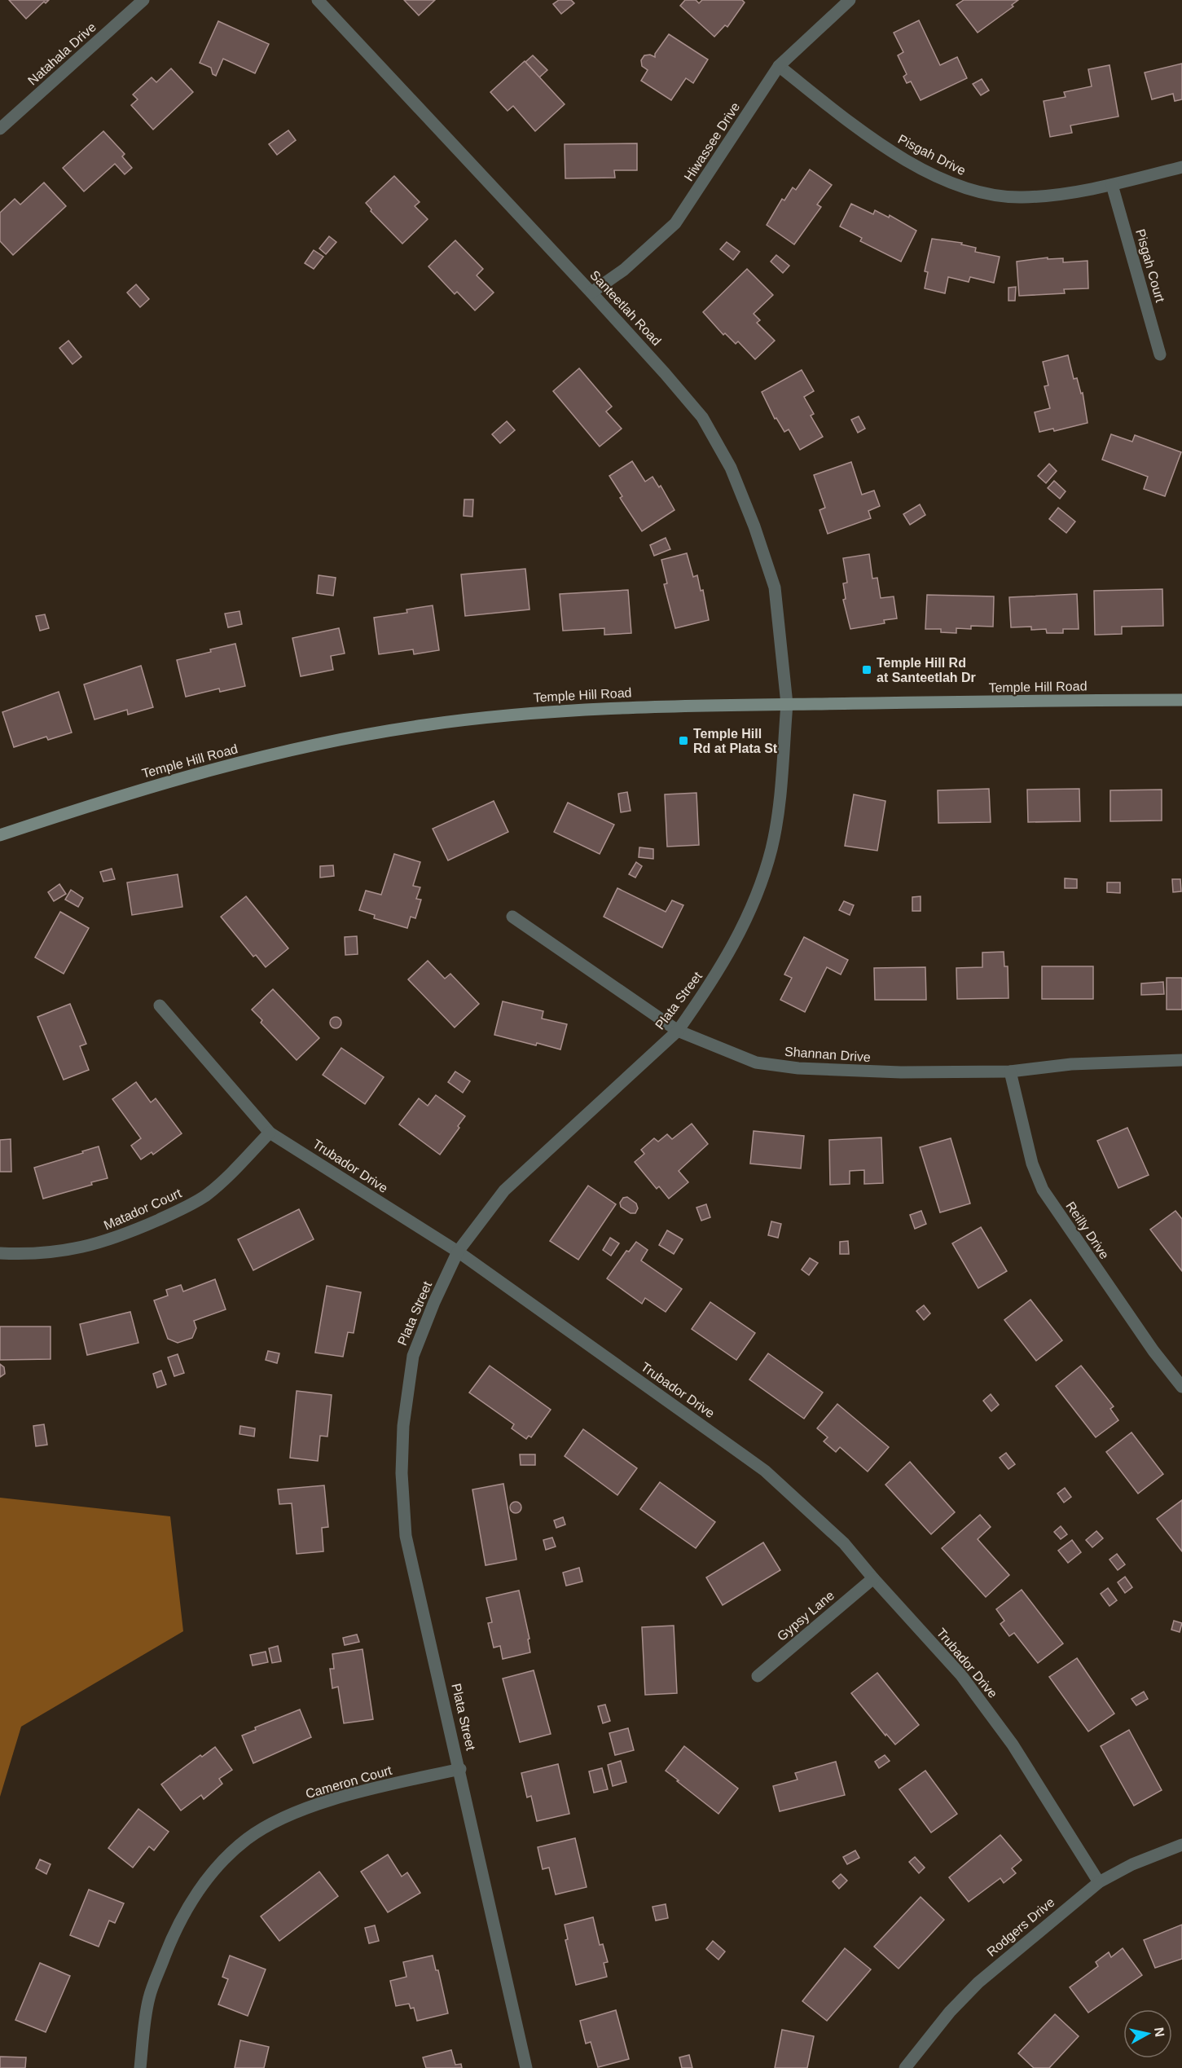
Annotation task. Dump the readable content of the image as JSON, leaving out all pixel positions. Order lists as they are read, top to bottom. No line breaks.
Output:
{"streets":{"main road":["Temple Hill Road"],"street":["Natahala Drive","Hiwassee Drive","Pisgah Drive","Pisgah Court","Santeetlah Road","Plata Street","Shannan Drive","Trubador Drive","Matador Court","Reilly Drive","Gypsy Lane","Cameron Court","Rodgers Drive"]},"crossings":[["Hiwassee Drive","Pisgah Drive"],["Hiwassee Drive","Santeetlah Road"],["Pisgah Drive","Pisgah Court"],["Santeetlah Road","Temple Hill Road"],["Santeetlah Road","Plata Street"],["Temple Hill Road","Plata Street"],["Plata Street","Shannan Drive"],["Plata Street","Trubador Drive"],["Plata Street","Cameron Court"],["Shannan Drive","Reilly Drive"],["Trubador Drive","Matador Court"],["Trubador Drive","Gypsy Lane"],["Trubador Drive","Rodgers Drive"]],"places":{"transit":["Temple Hill Rd at Santeetlah Dr","Temple Hill Rd at Plata St"]},"north":"right"}
